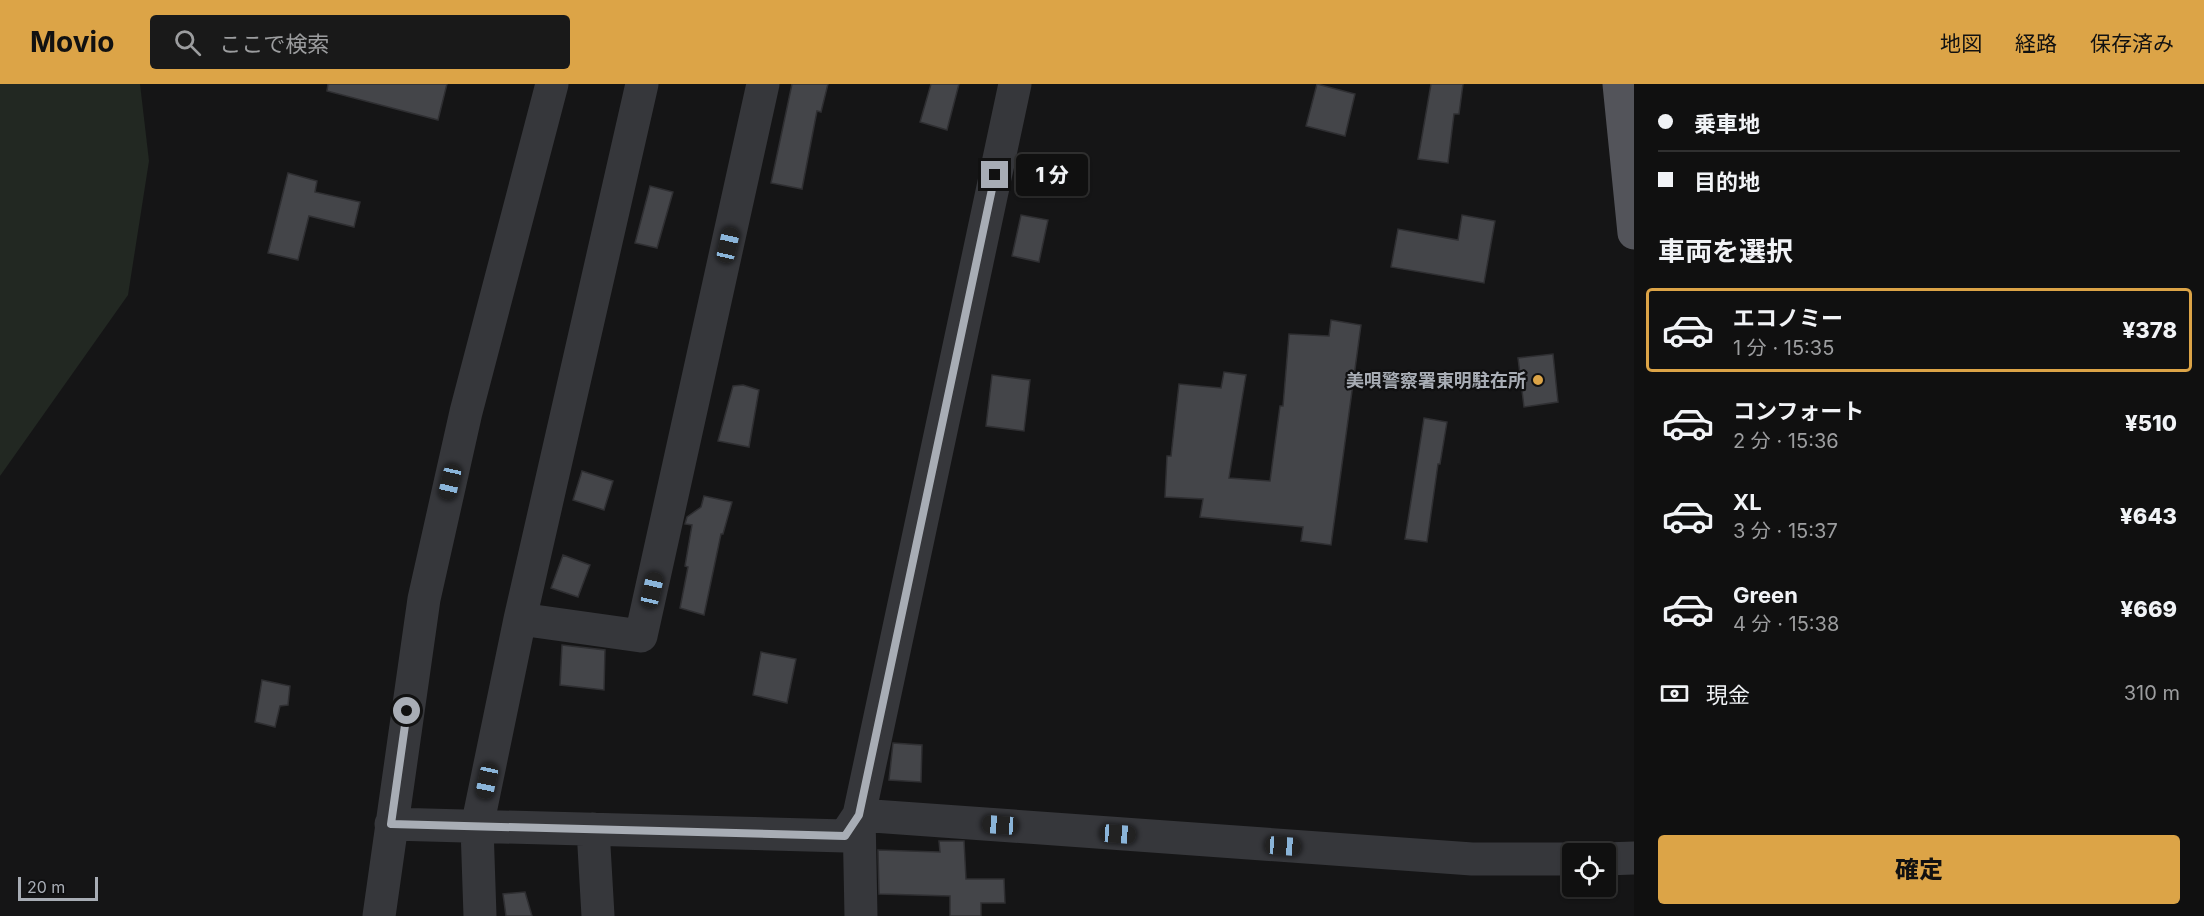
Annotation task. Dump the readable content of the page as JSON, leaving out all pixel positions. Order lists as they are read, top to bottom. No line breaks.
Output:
{"places":["美唄警察署東明駐在所"],"scale_bar":"20 m","page":{"header":"Movio","search":"ここで検索","nav":["地図","経路","保存済み"],"banner":["乗車地","目的地"],"bubble":"1 分","heading":"車両を選択","list":[{"name":"エコノミー","note":"1 分 · 15:35","value":"¥378"},{"name":"コンフォート","note":"2 分 · 15:36","value":"¥510"},{"name":"XL","note":"3 分 · 15:37","value":"¥643"},{"name":"Green","note":"4 分 · 15:38","value":"¥669"}],"pay":["現金","310 m"],"buttons":"確定","scale":"20 m"}}
